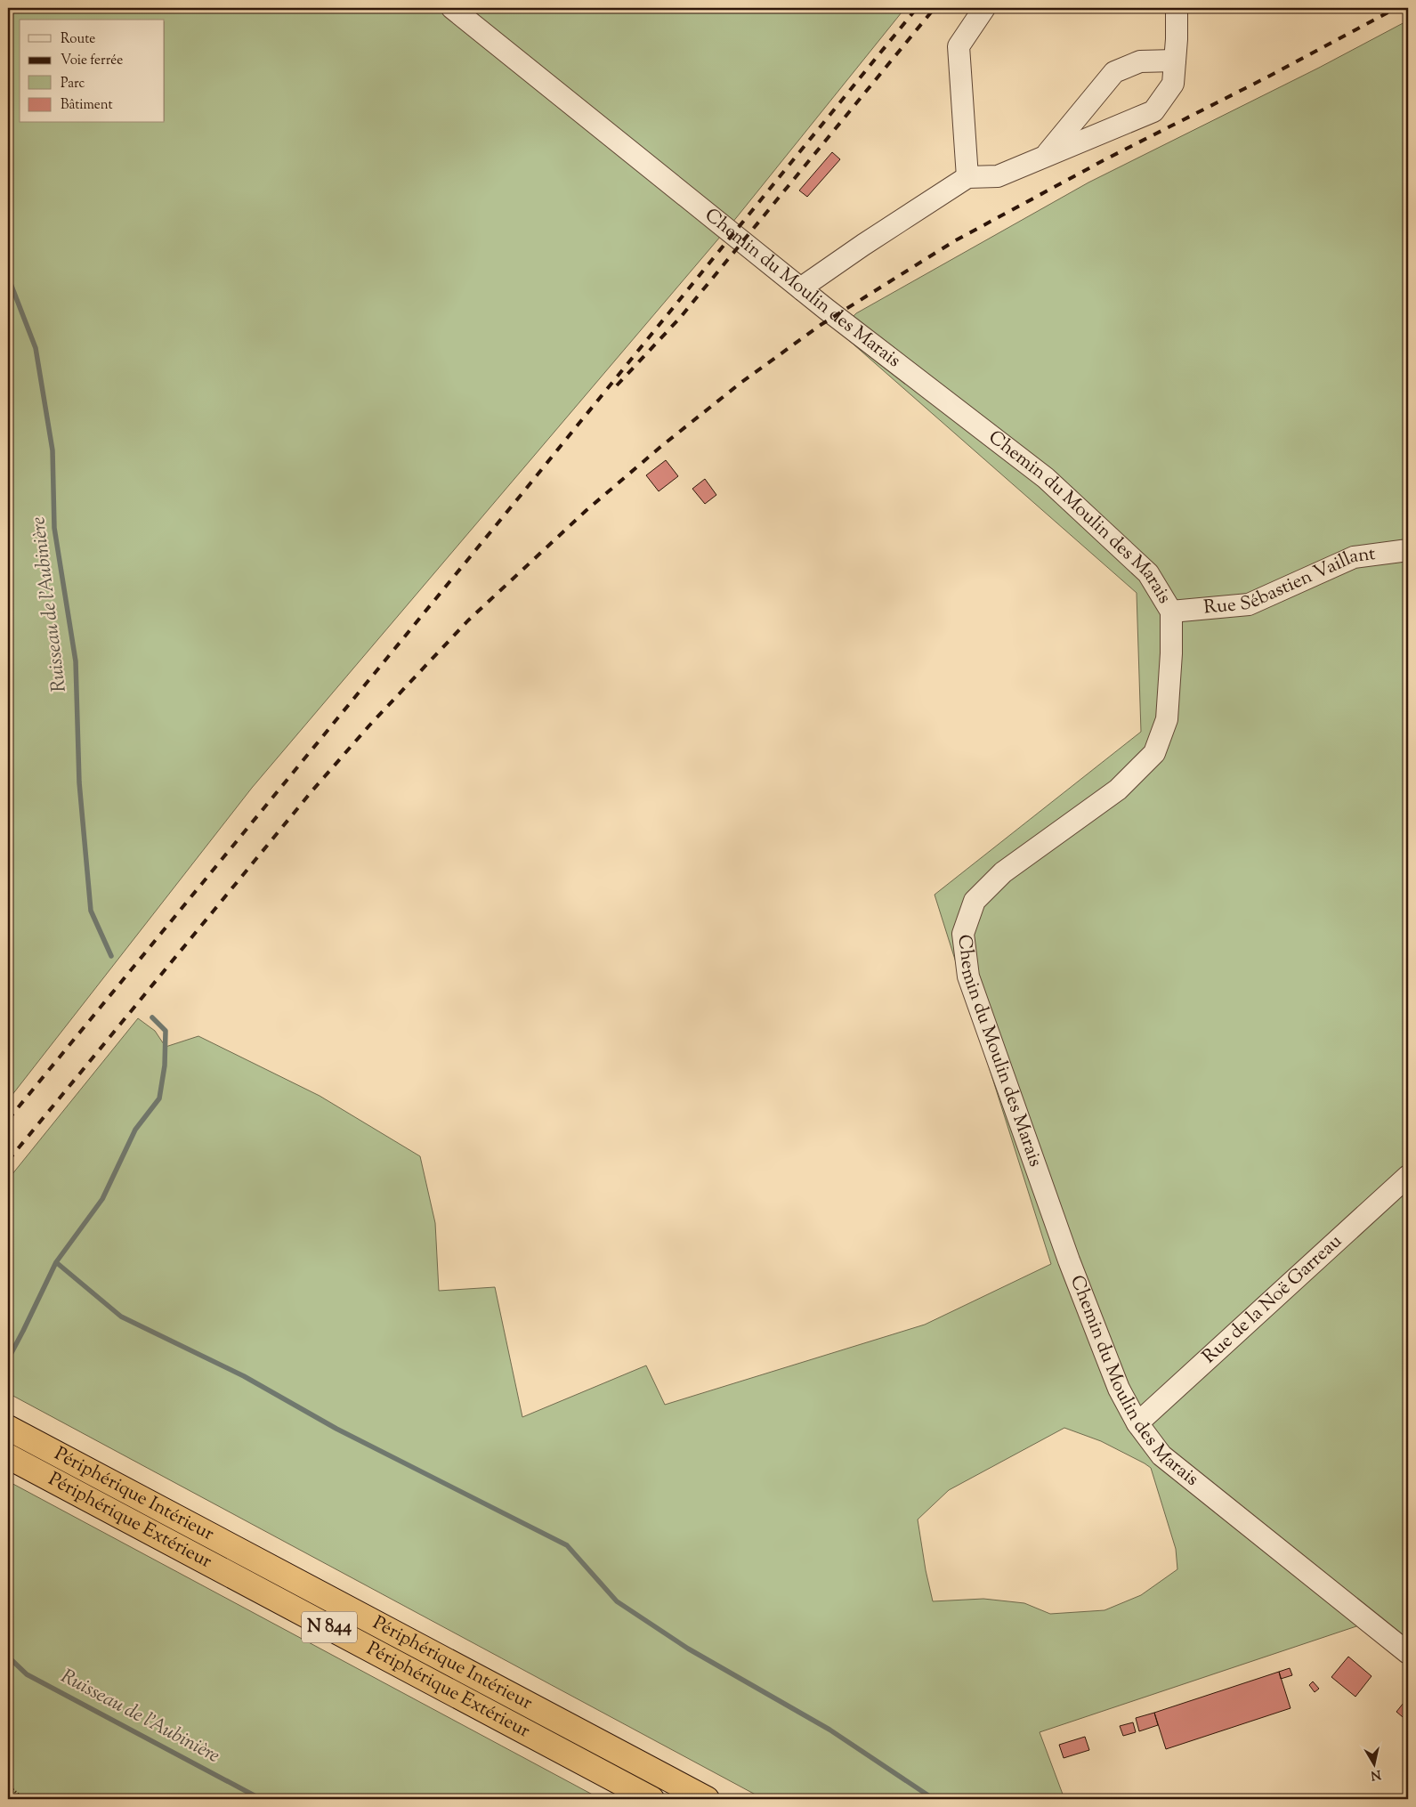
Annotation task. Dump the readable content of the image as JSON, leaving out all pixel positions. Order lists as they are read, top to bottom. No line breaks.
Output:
{"streets":{"highway":["Périphérique Intérieur","Périphérique Extérieur","N 844"],"street":["Chemin du Moulin des Marais","Rue Sébastien Vaillant","Rue de la Noë Garreau"]},"crossings":[["Chemin du Moulin des Marais","Rue Sébastien Vaillant"],["Chemin du Moulin des Marais","Rue de la Noë Garreau"]],"water":["Ruisseau de l'Aubinière"],"legend":["Route","Voie ferrée","Parc","Bâtiment"],"north":"bottom"}
